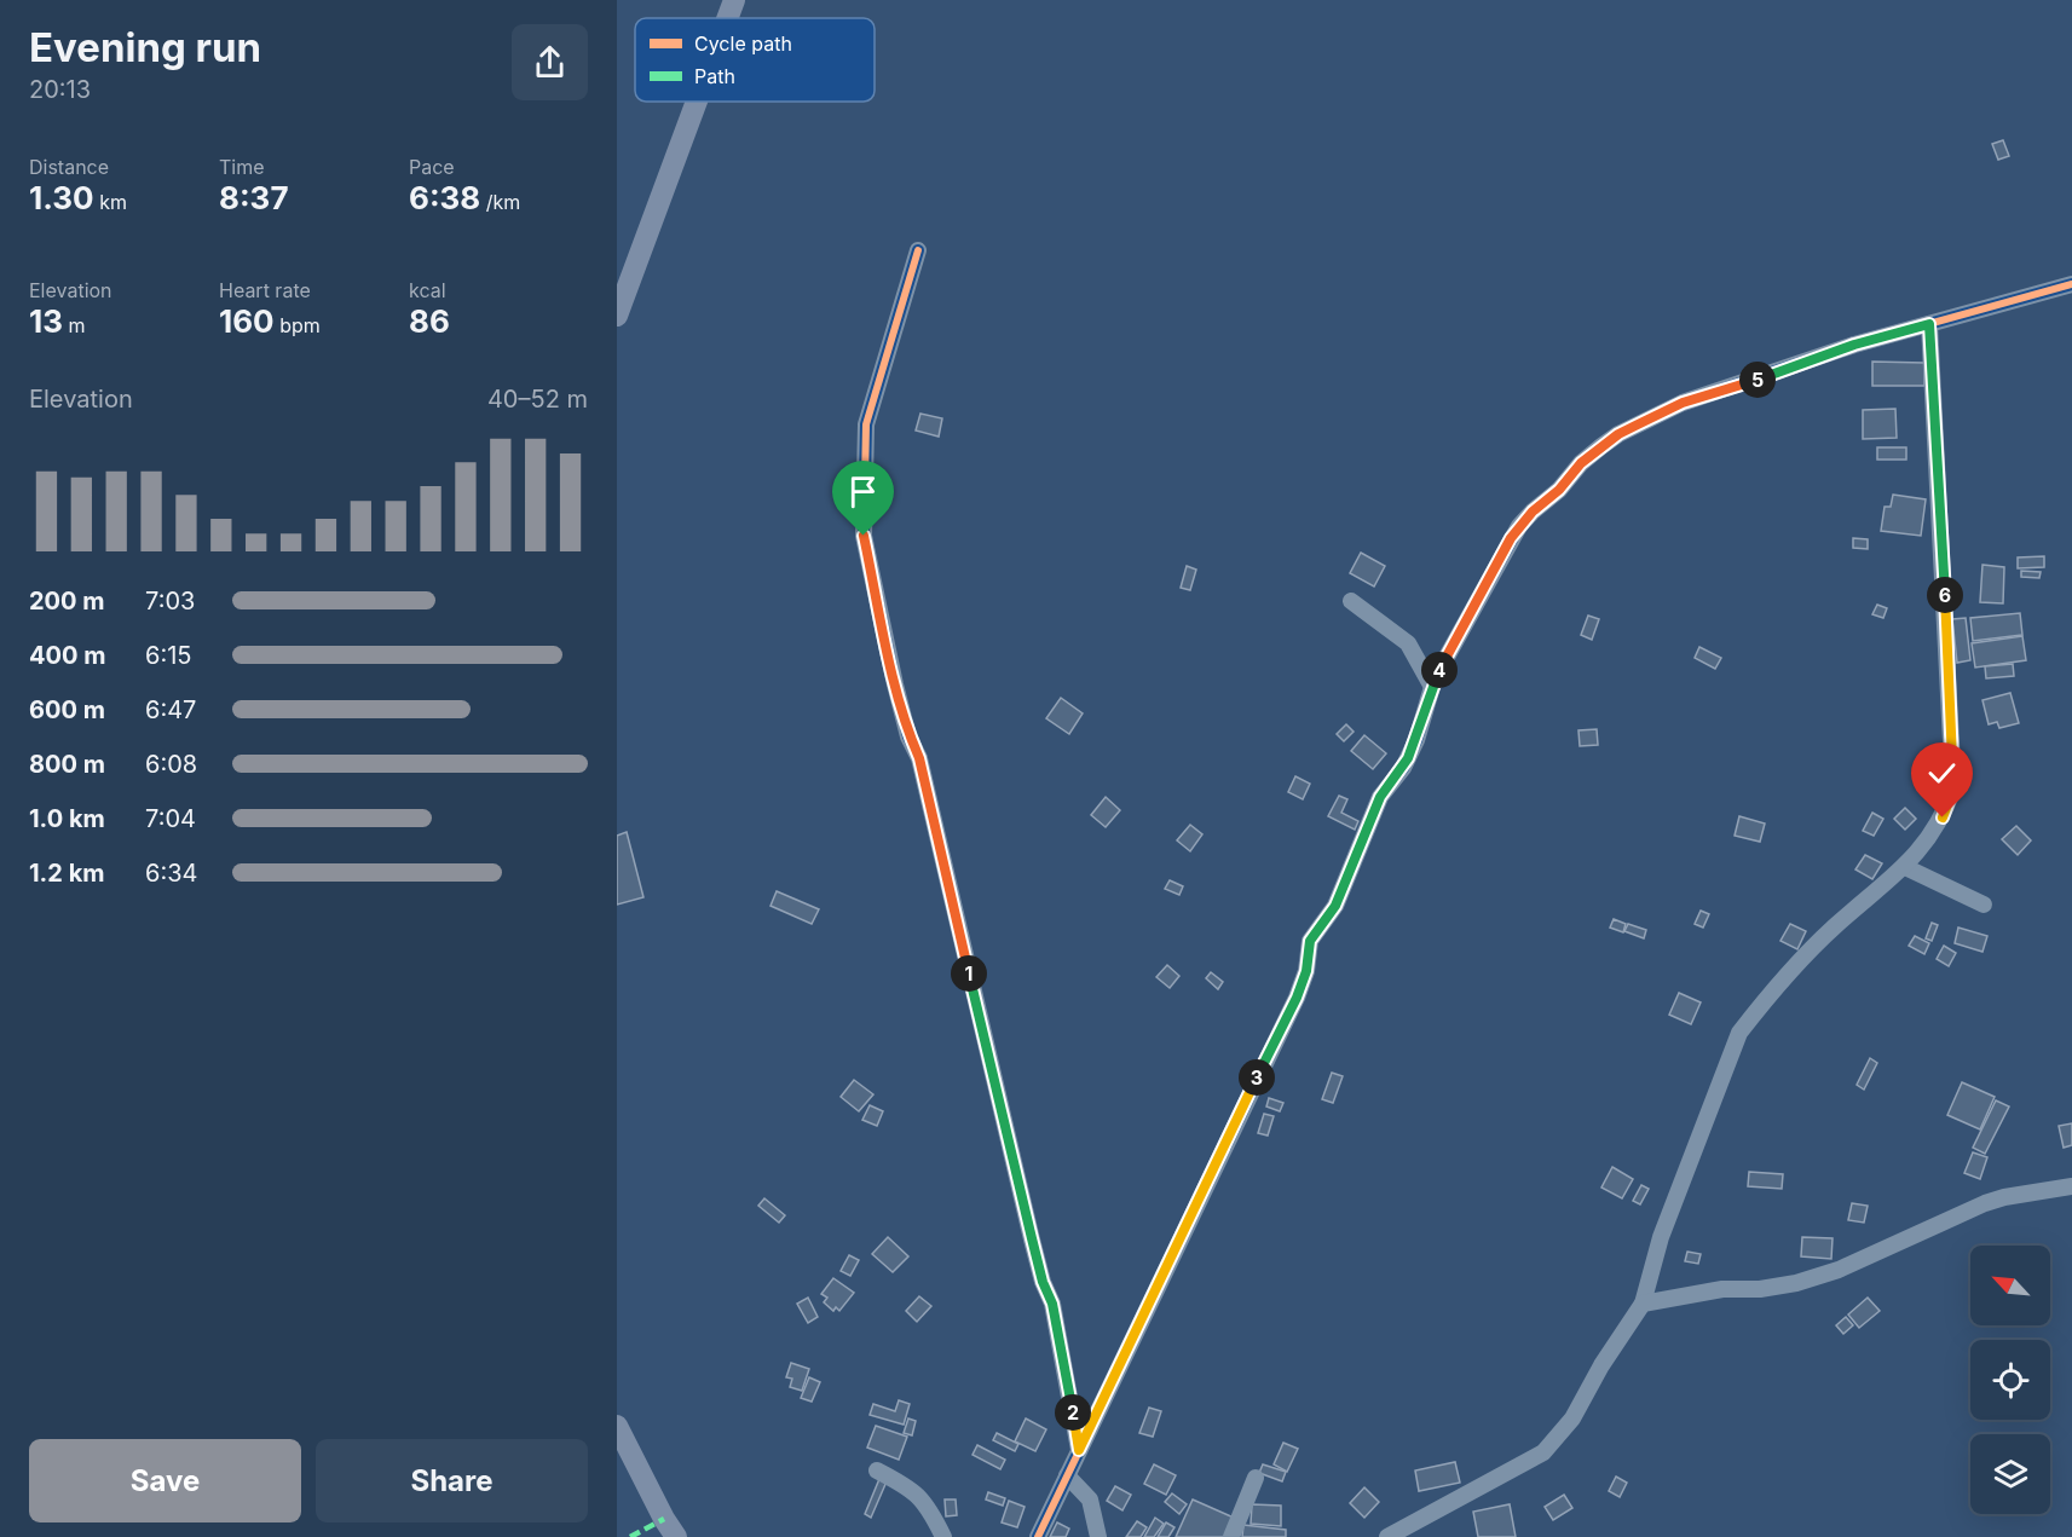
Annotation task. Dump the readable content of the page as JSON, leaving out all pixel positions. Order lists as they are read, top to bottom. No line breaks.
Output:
{"legend":["Cycle path","Path"],"north":"top left","page":{"heading":["Evening run","20:13"],"stats":[["Distance","1.30 km"],["Time","8:37"],["Pace","6:38 /km"],["Elevation","13 m"],["Heart rate","160 bpm"],["kcal","86"]],"pins":["5","6","4","1","3","2"],"chart":["Elevation","40–52 m"],"list":[{"name":"200 m","note":"7:03"},{"name":"400 m","note":"6:15"},{"name":"600 m","note":"6:47"},{"name":"800 m","note":"6:08"},{"name":"1.0 km","note":"7:04"},{"name":"1.2 km","note":"6:34"}],"buttons":["Save","Share"]}}
